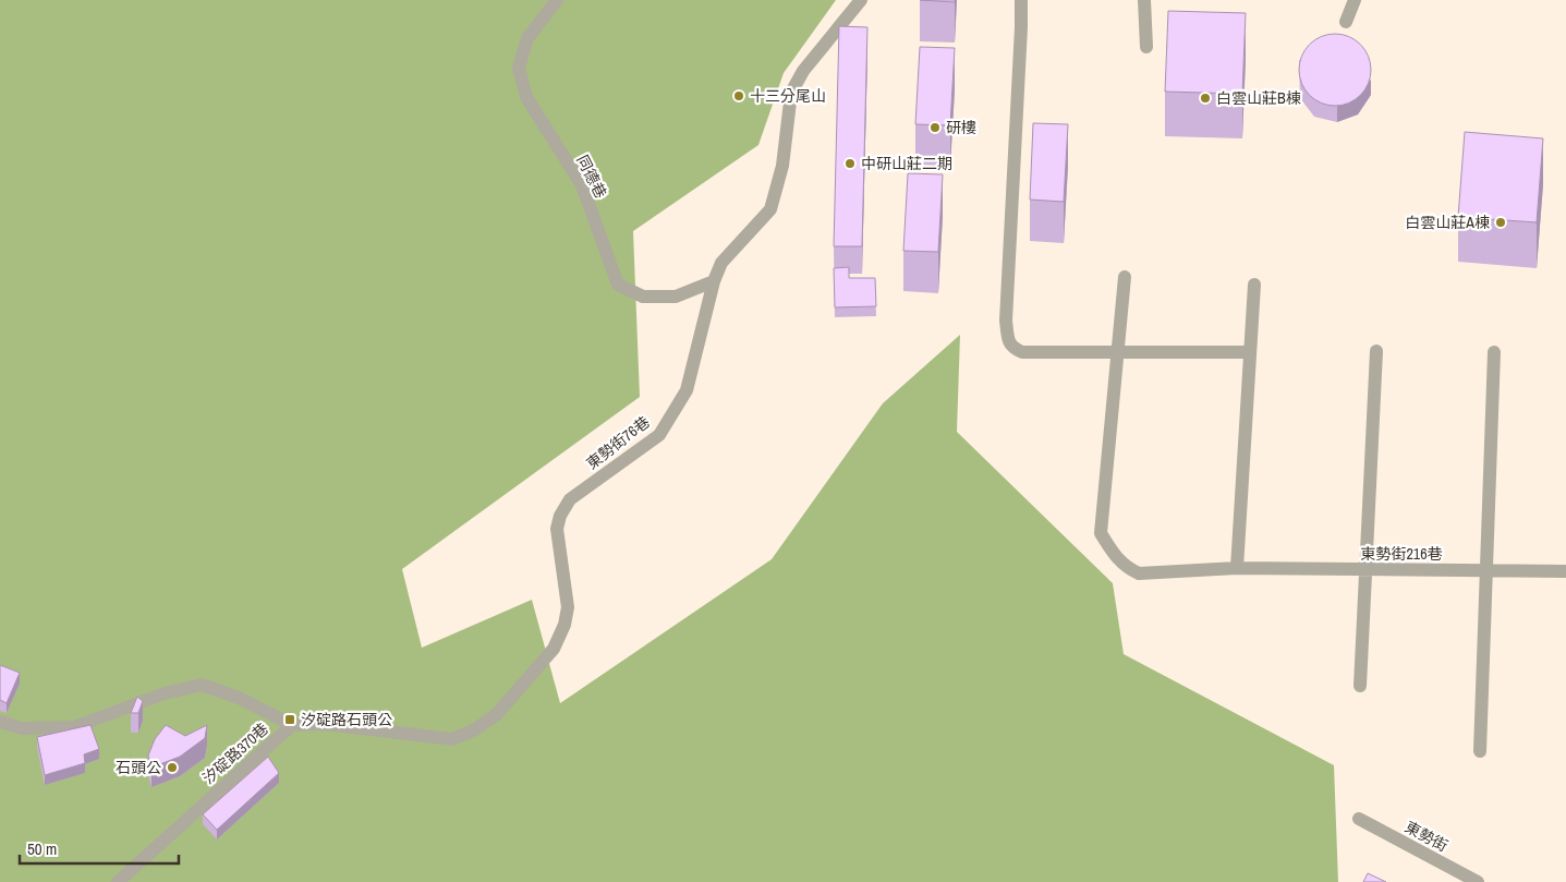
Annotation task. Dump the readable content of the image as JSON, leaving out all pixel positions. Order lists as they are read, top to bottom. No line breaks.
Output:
{"streets":{"street":["同德巷","東勢街76巷","東勢街216巷","汐碇路370巷","東勢街"]},"crossings":[["同德巷","東勢街76巷"],["東勢街76巷","汐碇路370巷"]],"places":{"other":["十三分尾山","白雲山莊B棟","研樓","中研山莊二期","白雲山莊A棟","石頭公"],"transit":["汐碇路石頭公"]},"scale_bar":"50 m"}
